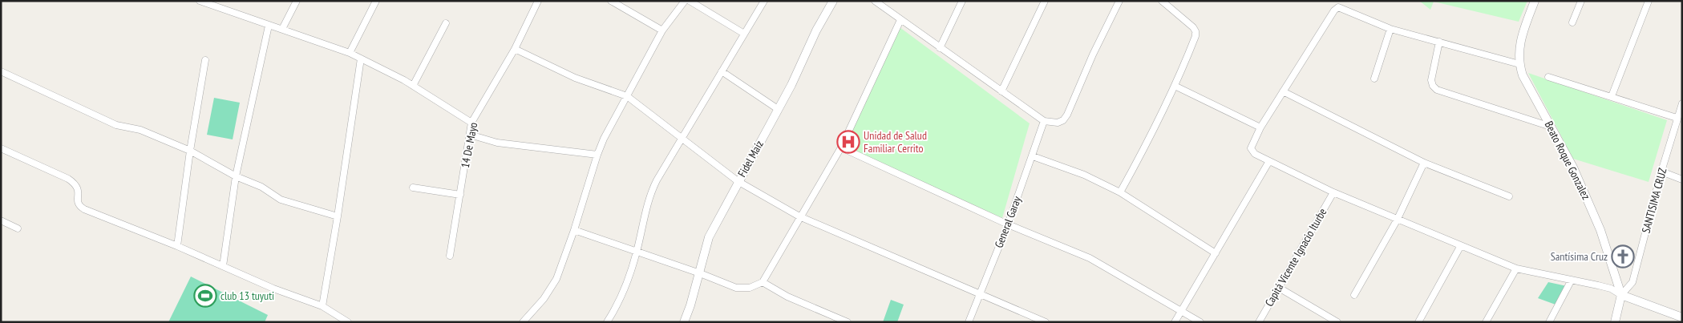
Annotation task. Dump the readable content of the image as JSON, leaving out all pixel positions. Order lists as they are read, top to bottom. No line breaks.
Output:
{"streets":{"street":["14 De Mayo","Fidel Maíz","Beato Roque Gonzalez","SANTISIMA CRUZ","General Garay","Capitá Vicente Ignacio Iturbe"]},"crossings":[["Beato Roque Gonzalez","SANTISIMA CRUZ"]],"places":{"hospital":["Unidad de Salud Familiar Cerrito"],"church":["Santísima Cruz"],"sports":["club 13 tuyuti"]}}
